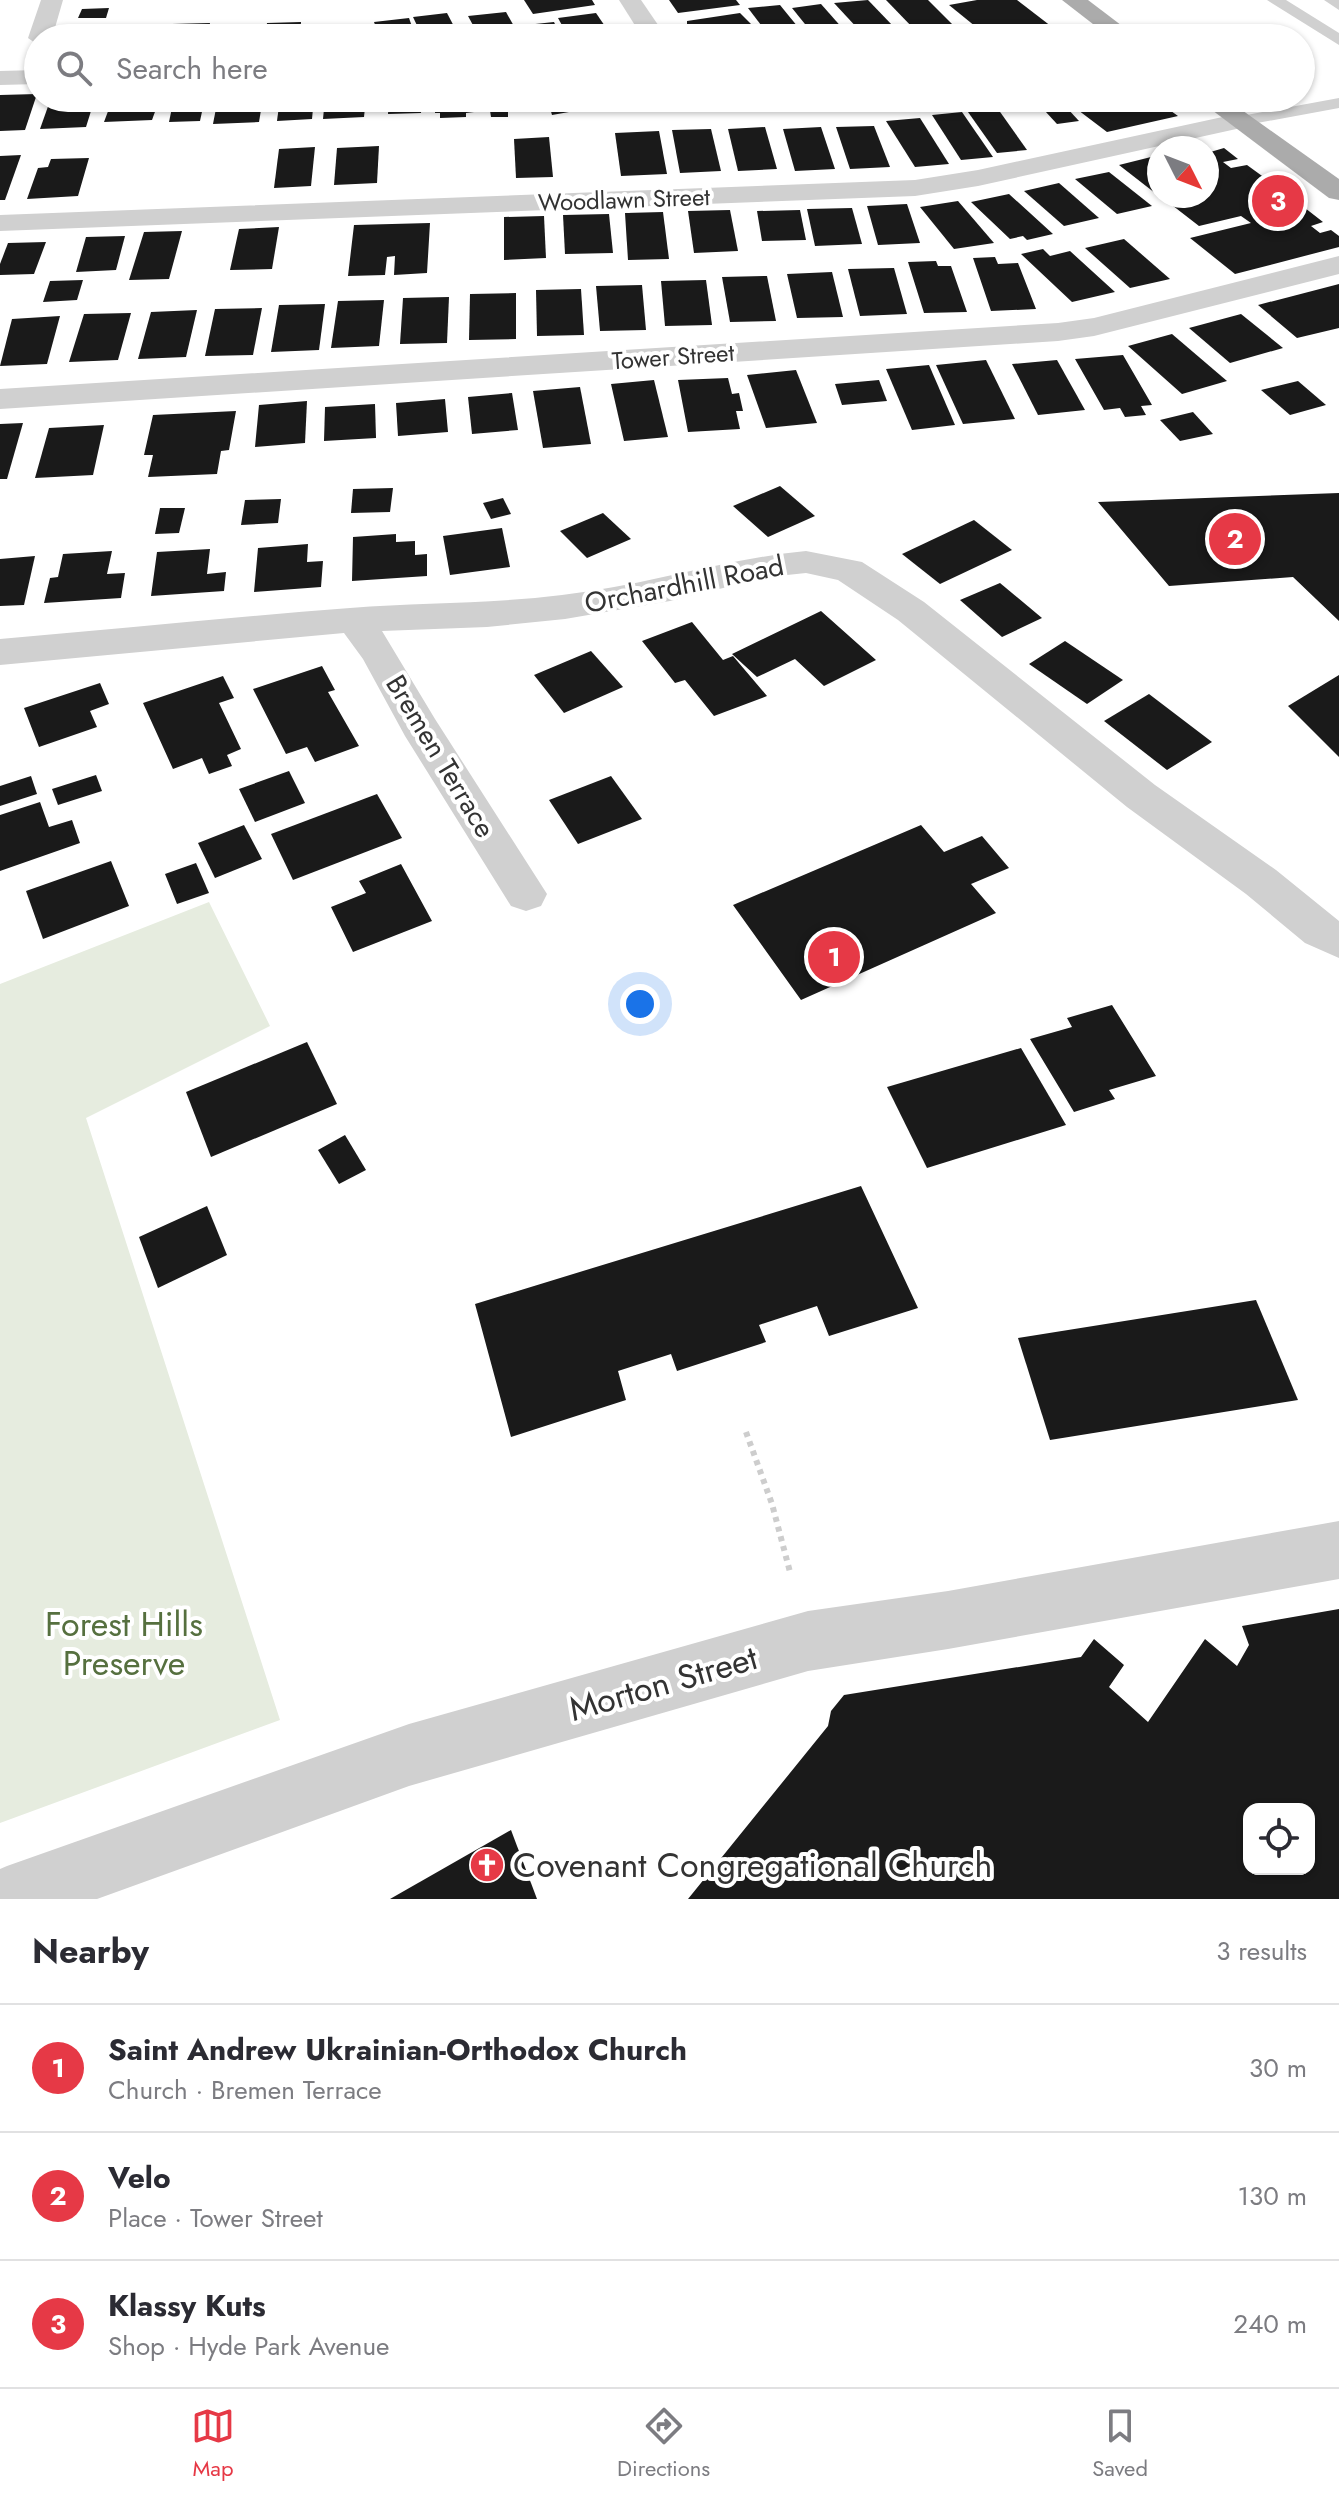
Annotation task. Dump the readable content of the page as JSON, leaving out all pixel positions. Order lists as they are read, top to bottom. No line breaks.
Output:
{"streets":{"street":["Woodlawn Street","Tower Street","Orchardhill Road","Bremen Terrace","Morton Street"]},"crossings":[["Orchardhill Road","Bremen Terrace"]],"parks":["Forest Hills Preserve"],"places":{"church":["Covenant Congregational Church"]},"north":"bottom right","page":{"search":"Search here","pins":["3","2","1"],"heading":["Nearby","3 results"],"list":[{"mark":"1","name":"Saint Andrew Ukrainian-Orthodox Church","note":"Church · Bremen Terrace","value":"30 m"},{"mark":"2","name":"Velo","note":"Place · Tower Street","value":"130 m"},{"mark":"3","name":"Klassy Kuts","note":"Shop · Hyde Park Avenue","value":"240 m"}],"nav":["Map","Directions","Saved"]}}
